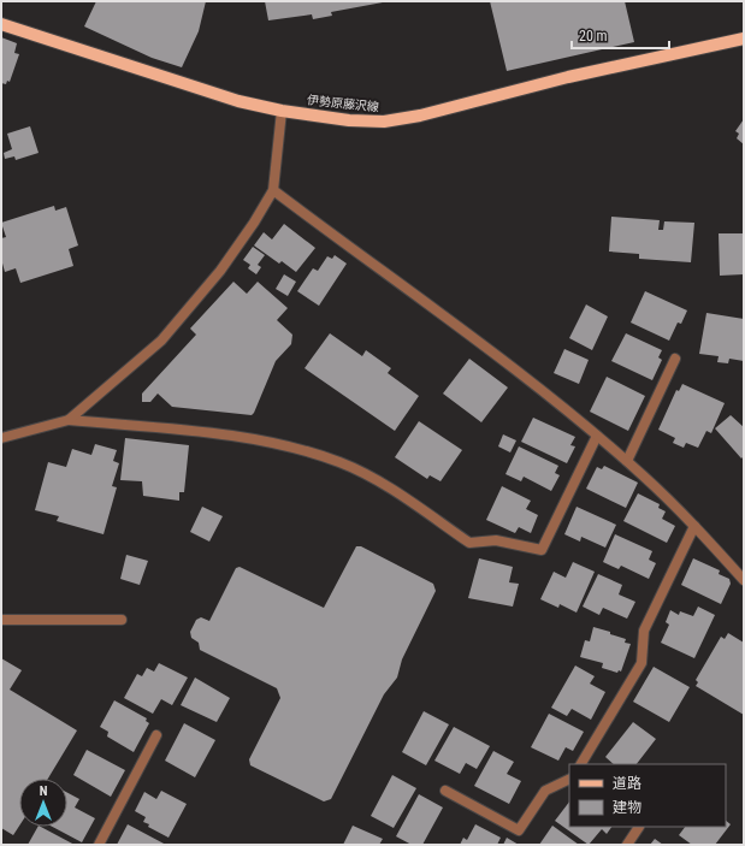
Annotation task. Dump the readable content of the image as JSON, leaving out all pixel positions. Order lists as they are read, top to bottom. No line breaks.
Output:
{"streets":{"main road":["伊勢原藤沢線"]},"legend":["道路","建物"],"scale_bar":"20 m","north":"top"}
